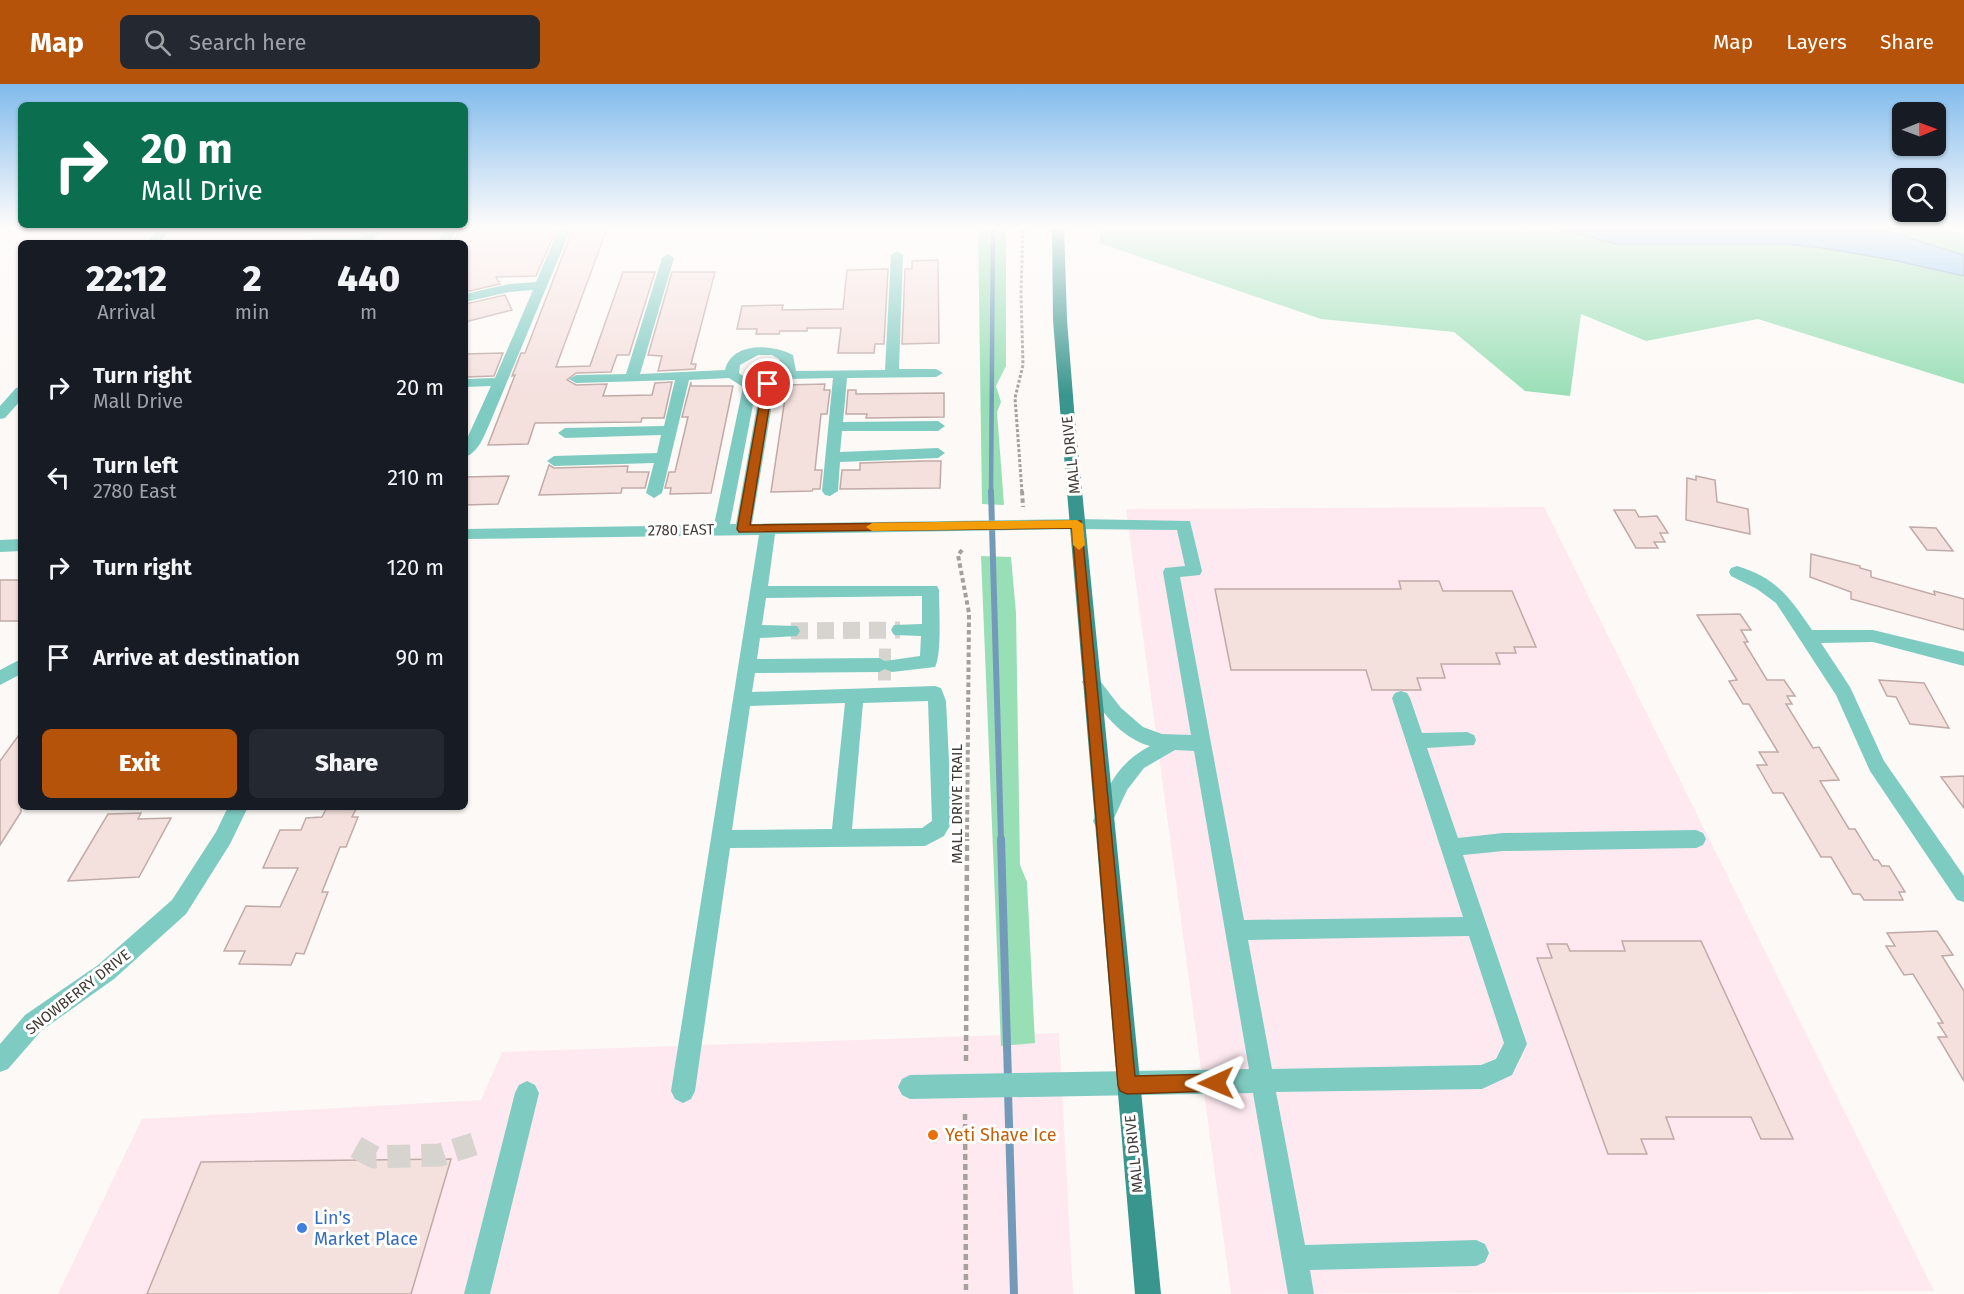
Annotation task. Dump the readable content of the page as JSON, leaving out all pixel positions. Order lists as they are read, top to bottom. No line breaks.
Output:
{"streets":{"main road":["MALL DRIVE"],"street":["2780 EAST","SNOWBERRY DRIVE"],"path":["MALL DRIVE TRAIL"]},"crossings":[["MALL DRIVE","2780 EAST"]],"places":["Yeti Shave Ice","Lin's Market Place"],"north":"right","page":{"header":"Map","search":"Search here","nav":["Map","Layers","Share"],"turn":["20 m","Mall Drive"],"eta":["22:12","Arrival","2","min","440","m"],"list":[{"name":"Turn right","note":"Mall Drive","value":"20 m"},{"name":"Turn left","note":"2780 East","value":"210 m"},{"name":"Turn right","value":"120 m"},{"name":"Arrive at destination","value":"90 m"}],"buttons":["Exit","Share"]}}
